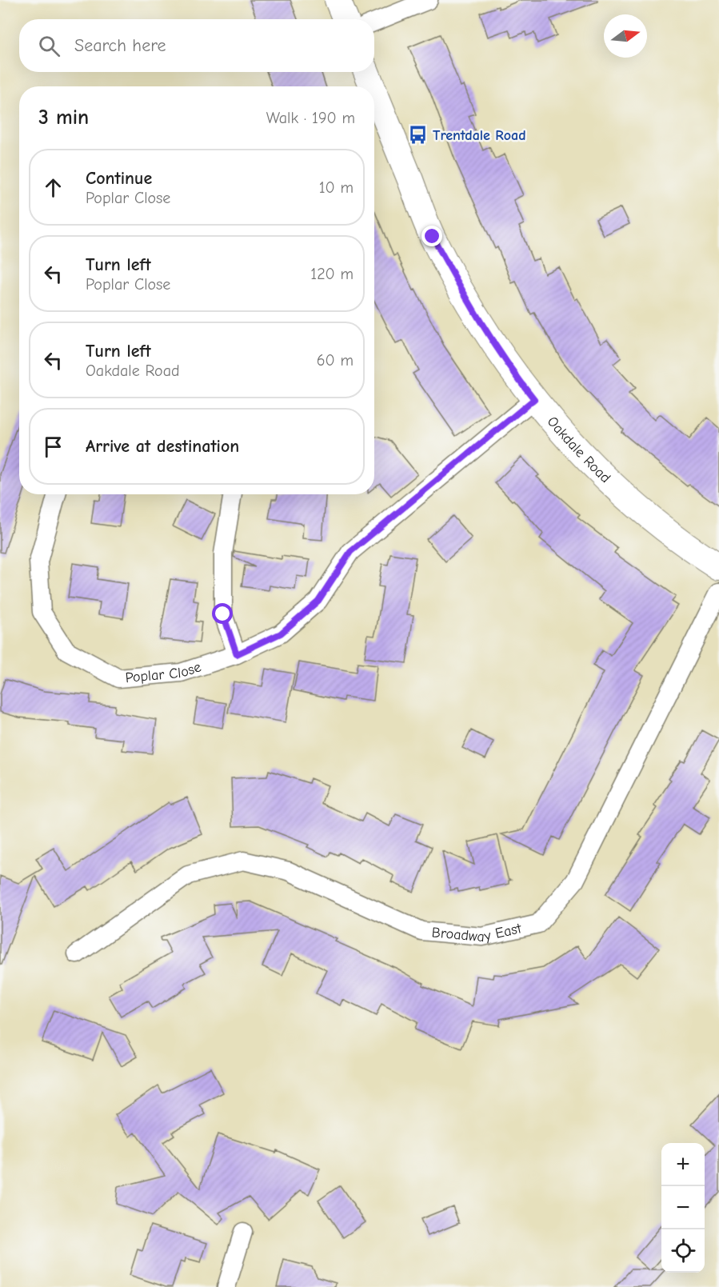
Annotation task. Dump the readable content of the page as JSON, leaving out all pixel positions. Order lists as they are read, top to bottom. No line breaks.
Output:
{"streets":{"street":["Oakdale Road","Poplar Close","Broadway East"]},"crossings":[["Oakdale Road","Poplar Close"]],"places":{"bus stop":["Trentdale Road"]},"north":"right","page":{"search":"Search here","heading":["3 min","Walk · 190 m"],"list":[["Continue","Poplar Close","10 m"],["Turn left","Poplar Close","120 m"],["Turn left","Oakdale Road","60 m"],"Arrive at destination"],"map_buttons":["+","−"]}}
